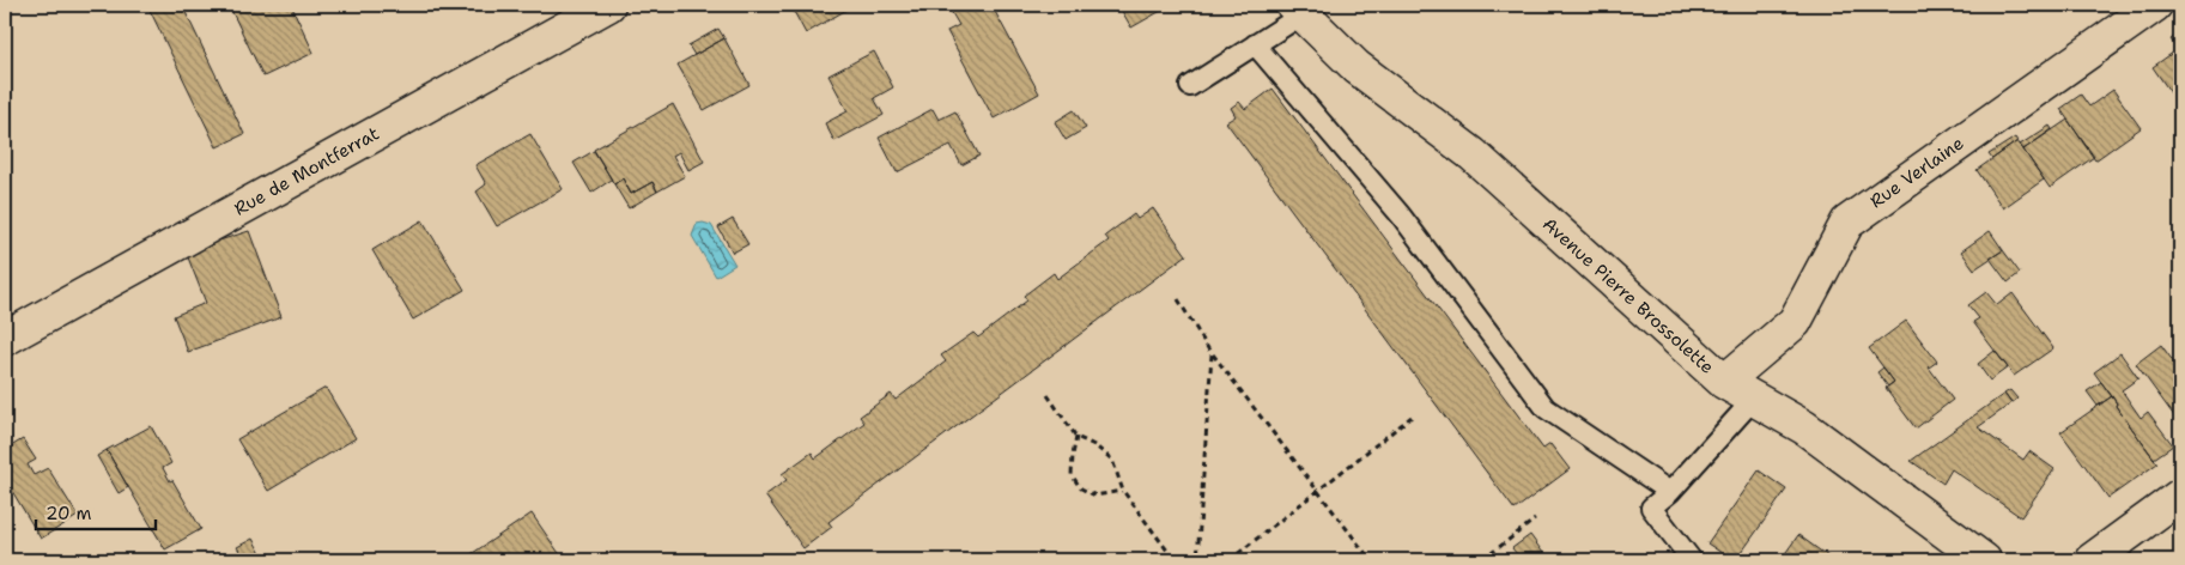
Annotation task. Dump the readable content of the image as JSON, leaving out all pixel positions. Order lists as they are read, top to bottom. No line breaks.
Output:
{"streets":{"street":["Rue de Montferrat","Rue Verlaine","Avenue Pierre Brossolette"]},"crossings":[["Rue Verlaine","Avenue Pierre Brossolette"]],"scale_bar":"20 m"}
